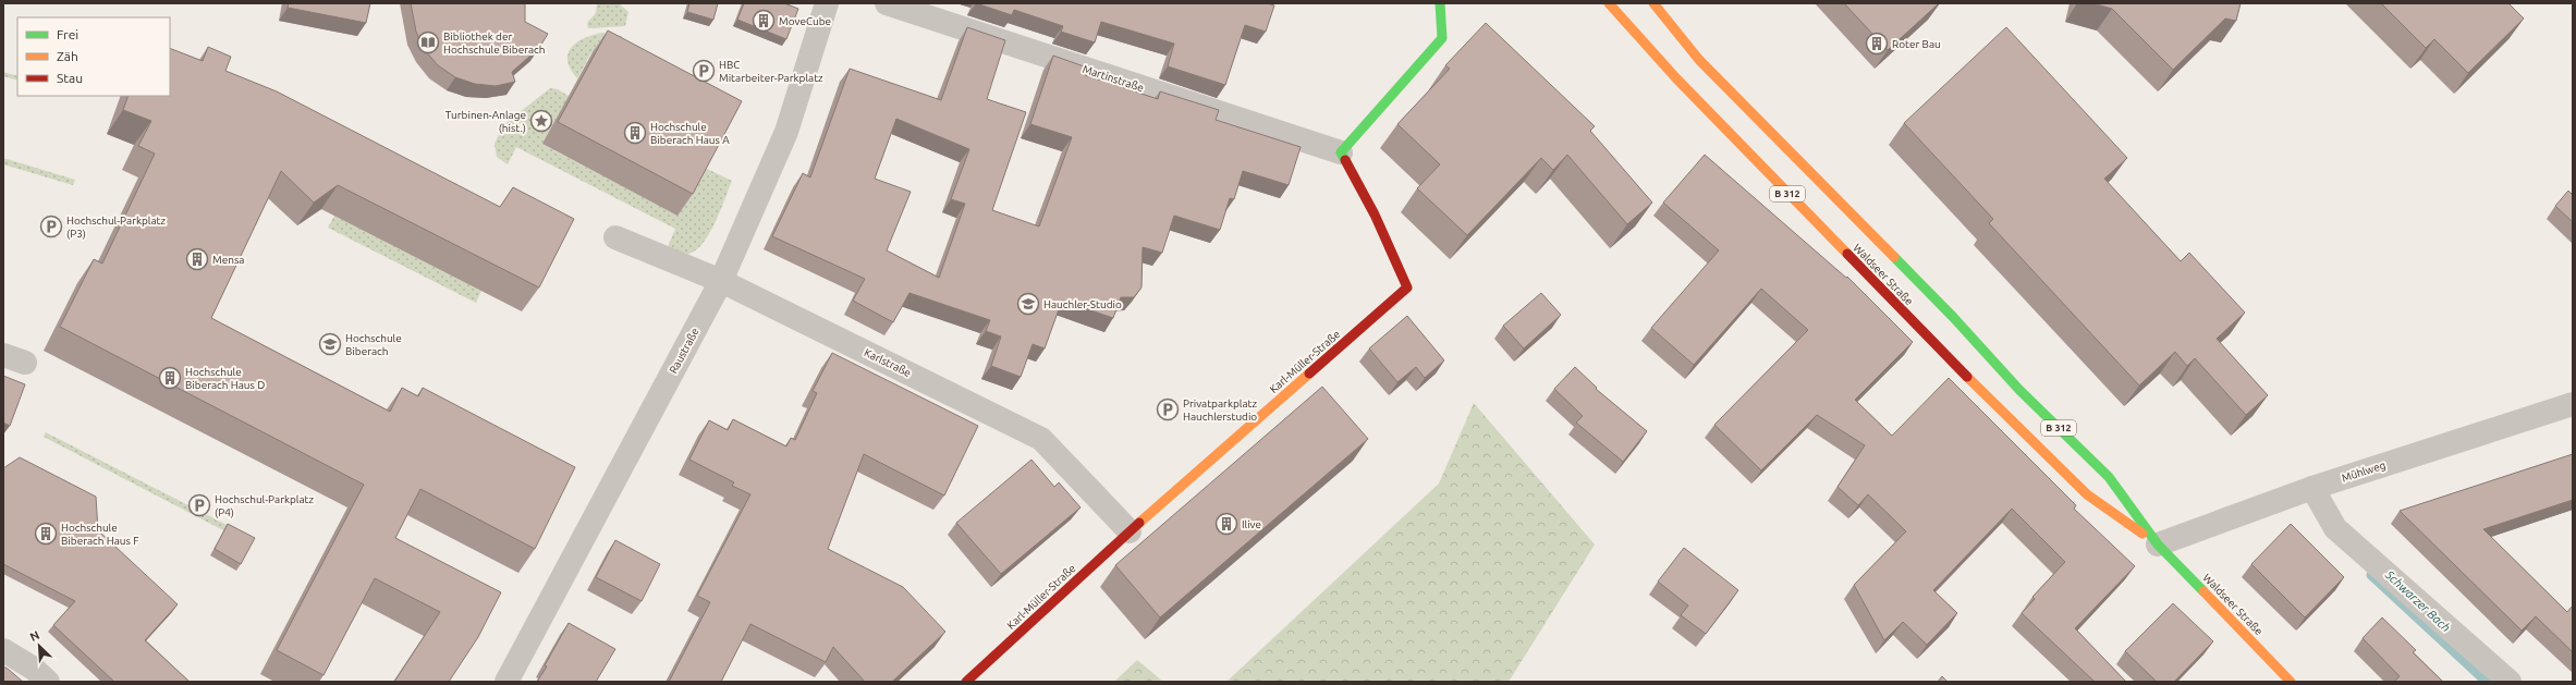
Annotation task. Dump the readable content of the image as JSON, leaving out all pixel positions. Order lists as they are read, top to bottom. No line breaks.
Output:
{"streets":{"main road":["B 312","Waldseer Straße","Karl-Müller-Straße"],"street":["Martinstraße","Raustraße","Karlstraße","Mühlweg"]},"crossings":[["Martinstraße","Karl-Müller-Straße"],["Waldseer Straße","Mühlweg"],["Raustraße","Karlstraße"],["Karl-Müller-Straße","Karlstraße"]],"water":["Schwarzer Bach"],"places":{"building":["MoveCube","Roter Bau","Hochschule Biberach Haus A","Mensa","Hochschule Biberach Haus D","Ilive","Hochschule Biberach Haus F"],"library":["Bibliothek der Hochschule Biberach"],"parking":["HBC Mitarbeiter-Parkplatz","Hochschul-Parkplatz (P3)","Privatparkplatz Hauchlerstudio","Hochschul-Parkplatz (P4)"],"place":["Turbinen-Anlage (hist.)"],"school or university":["Hauchler-Studio","Hochschule Biberach"]},"legend":["Frei","Zäh","Stau"],"north":"top left"}
